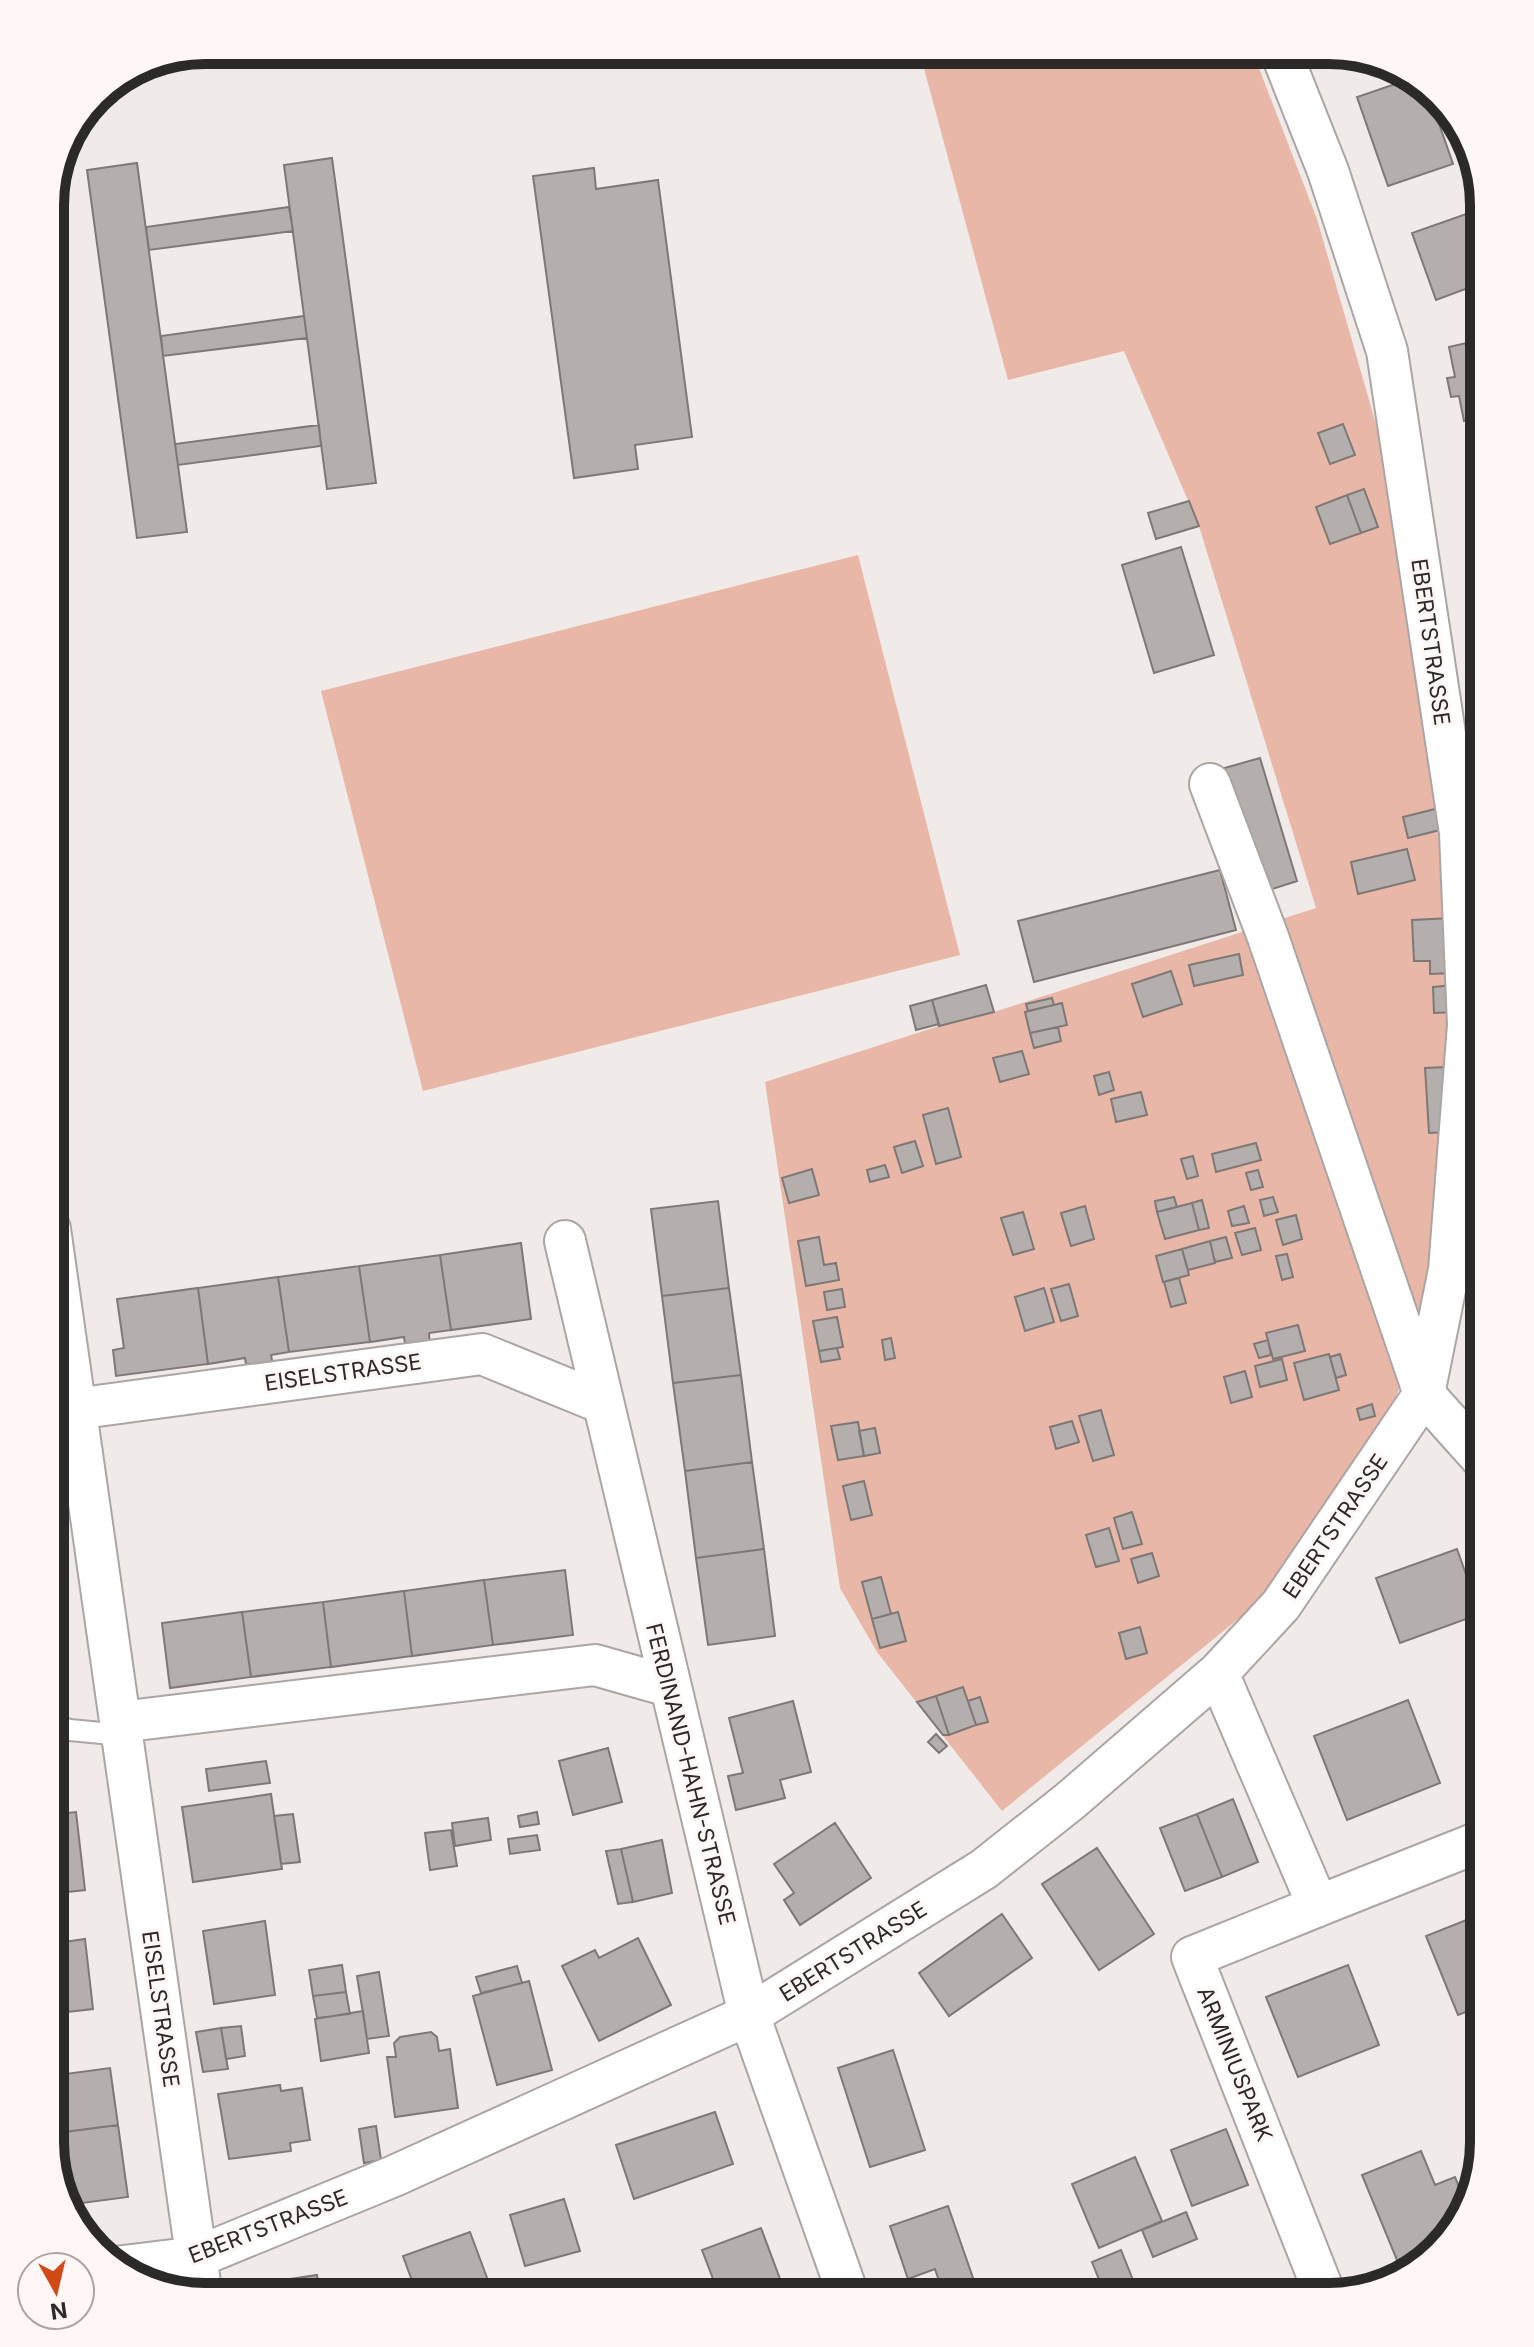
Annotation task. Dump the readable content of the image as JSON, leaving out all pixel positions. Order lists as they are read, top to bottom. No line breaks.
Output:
{"streets":{"street":["EBERTSTRASSE","EISELSTRASSE","FERDINAND-HAHN-STRASSE","ARMINIUSPARK"]},"crossings":[["EBERTSTRASSE","EISELSTRASSE"],["EBERTSTRASSE","FERDINAND-HAHN-STRASSE"],["EISELSTRASSE","FERDINAND-HAHN-STRASSE"]],"north":"bottom"}
